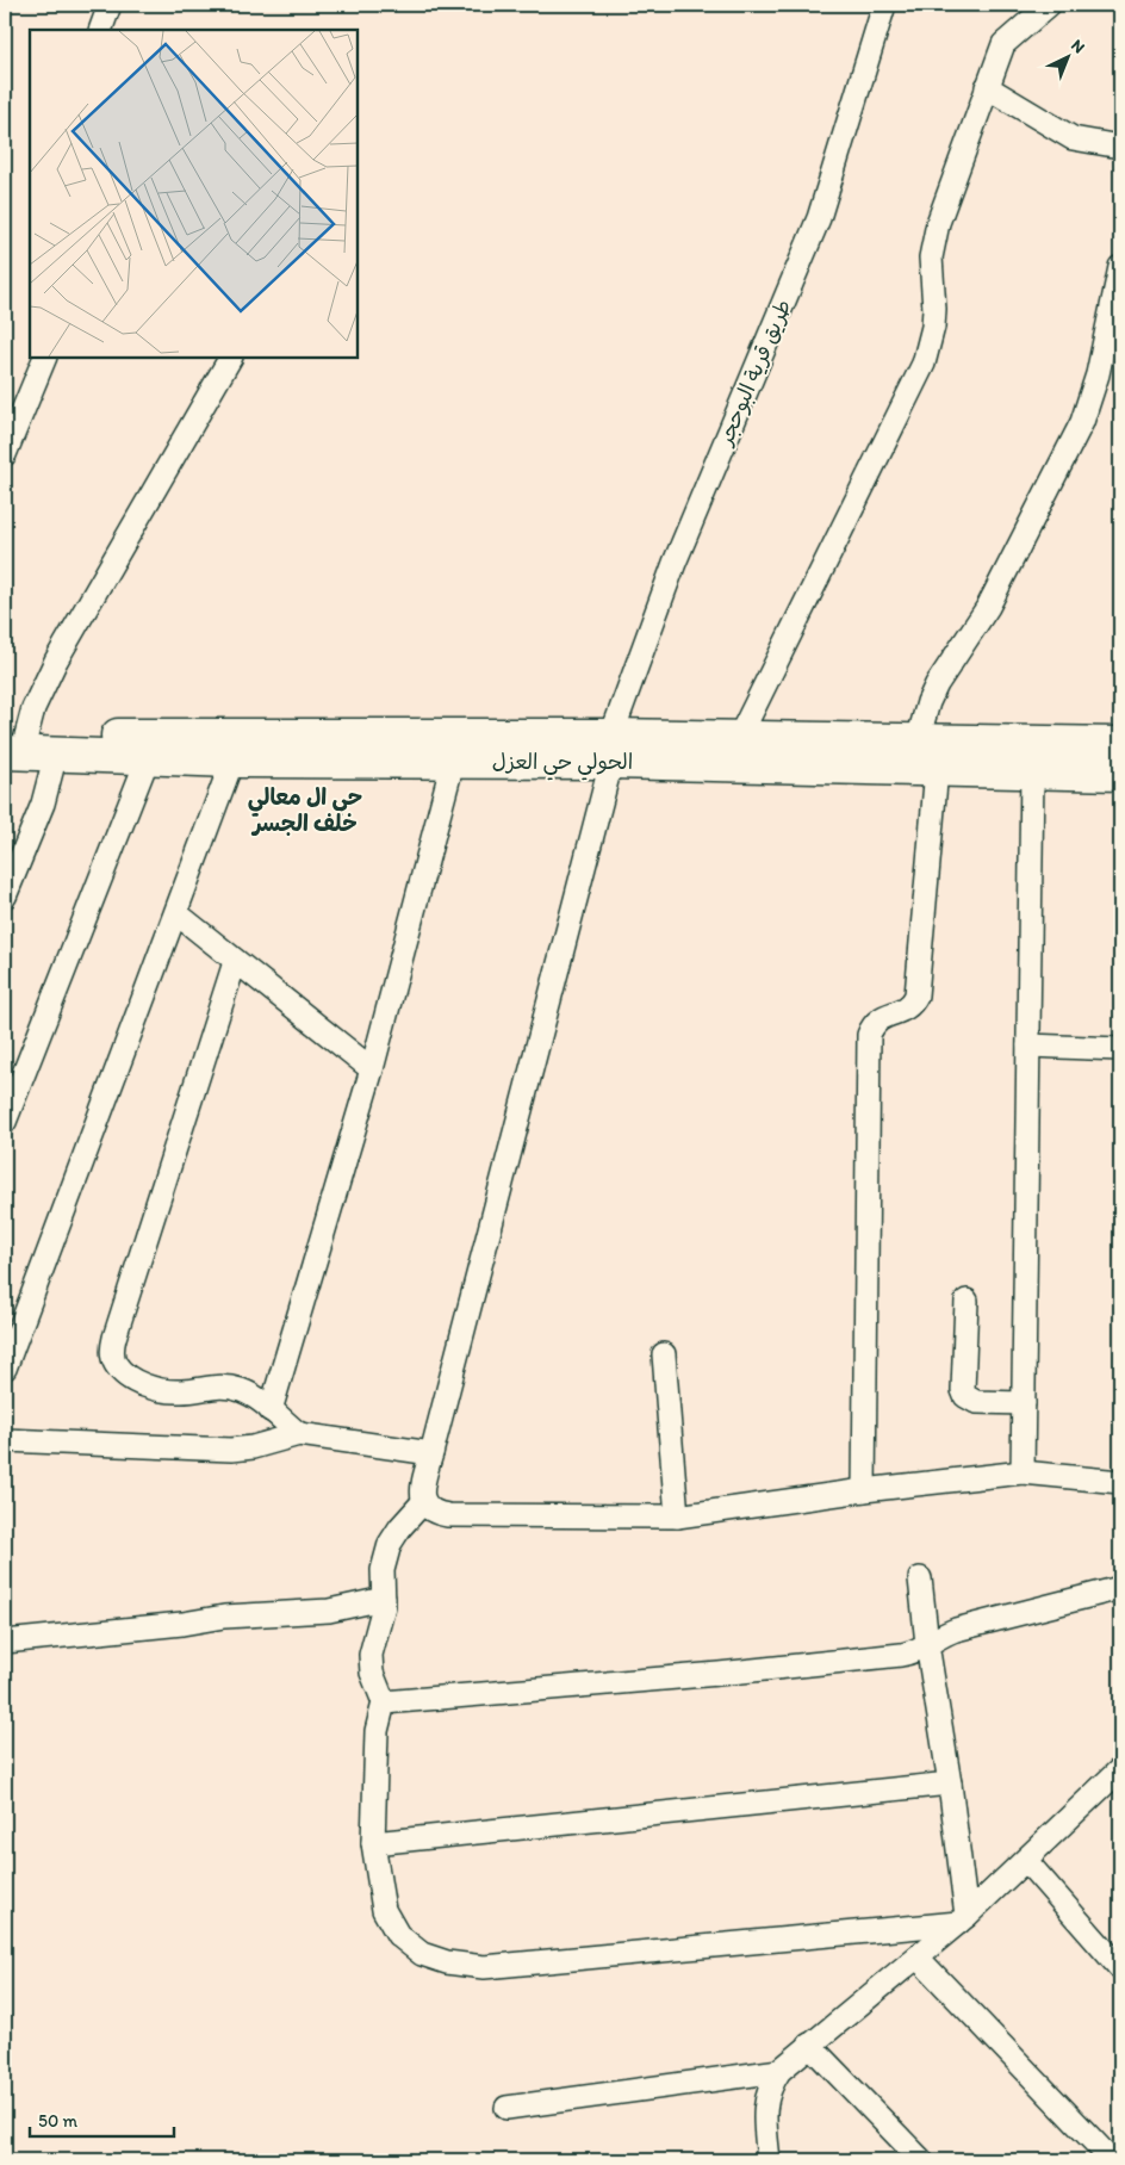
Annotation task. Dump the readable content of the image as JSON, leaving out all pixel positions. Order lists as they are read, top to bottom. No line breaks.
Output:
{"streets":{"highway":["الحولي حي العزل"],"street":["طريق قرية البوحجر"]},"crossings":[["طريق قرية البوحجر","الحولي حي العزل"]],"districts":["حي ال معالي خلف الجسر"],"scale_bar":"50 m","north":"top right"}
